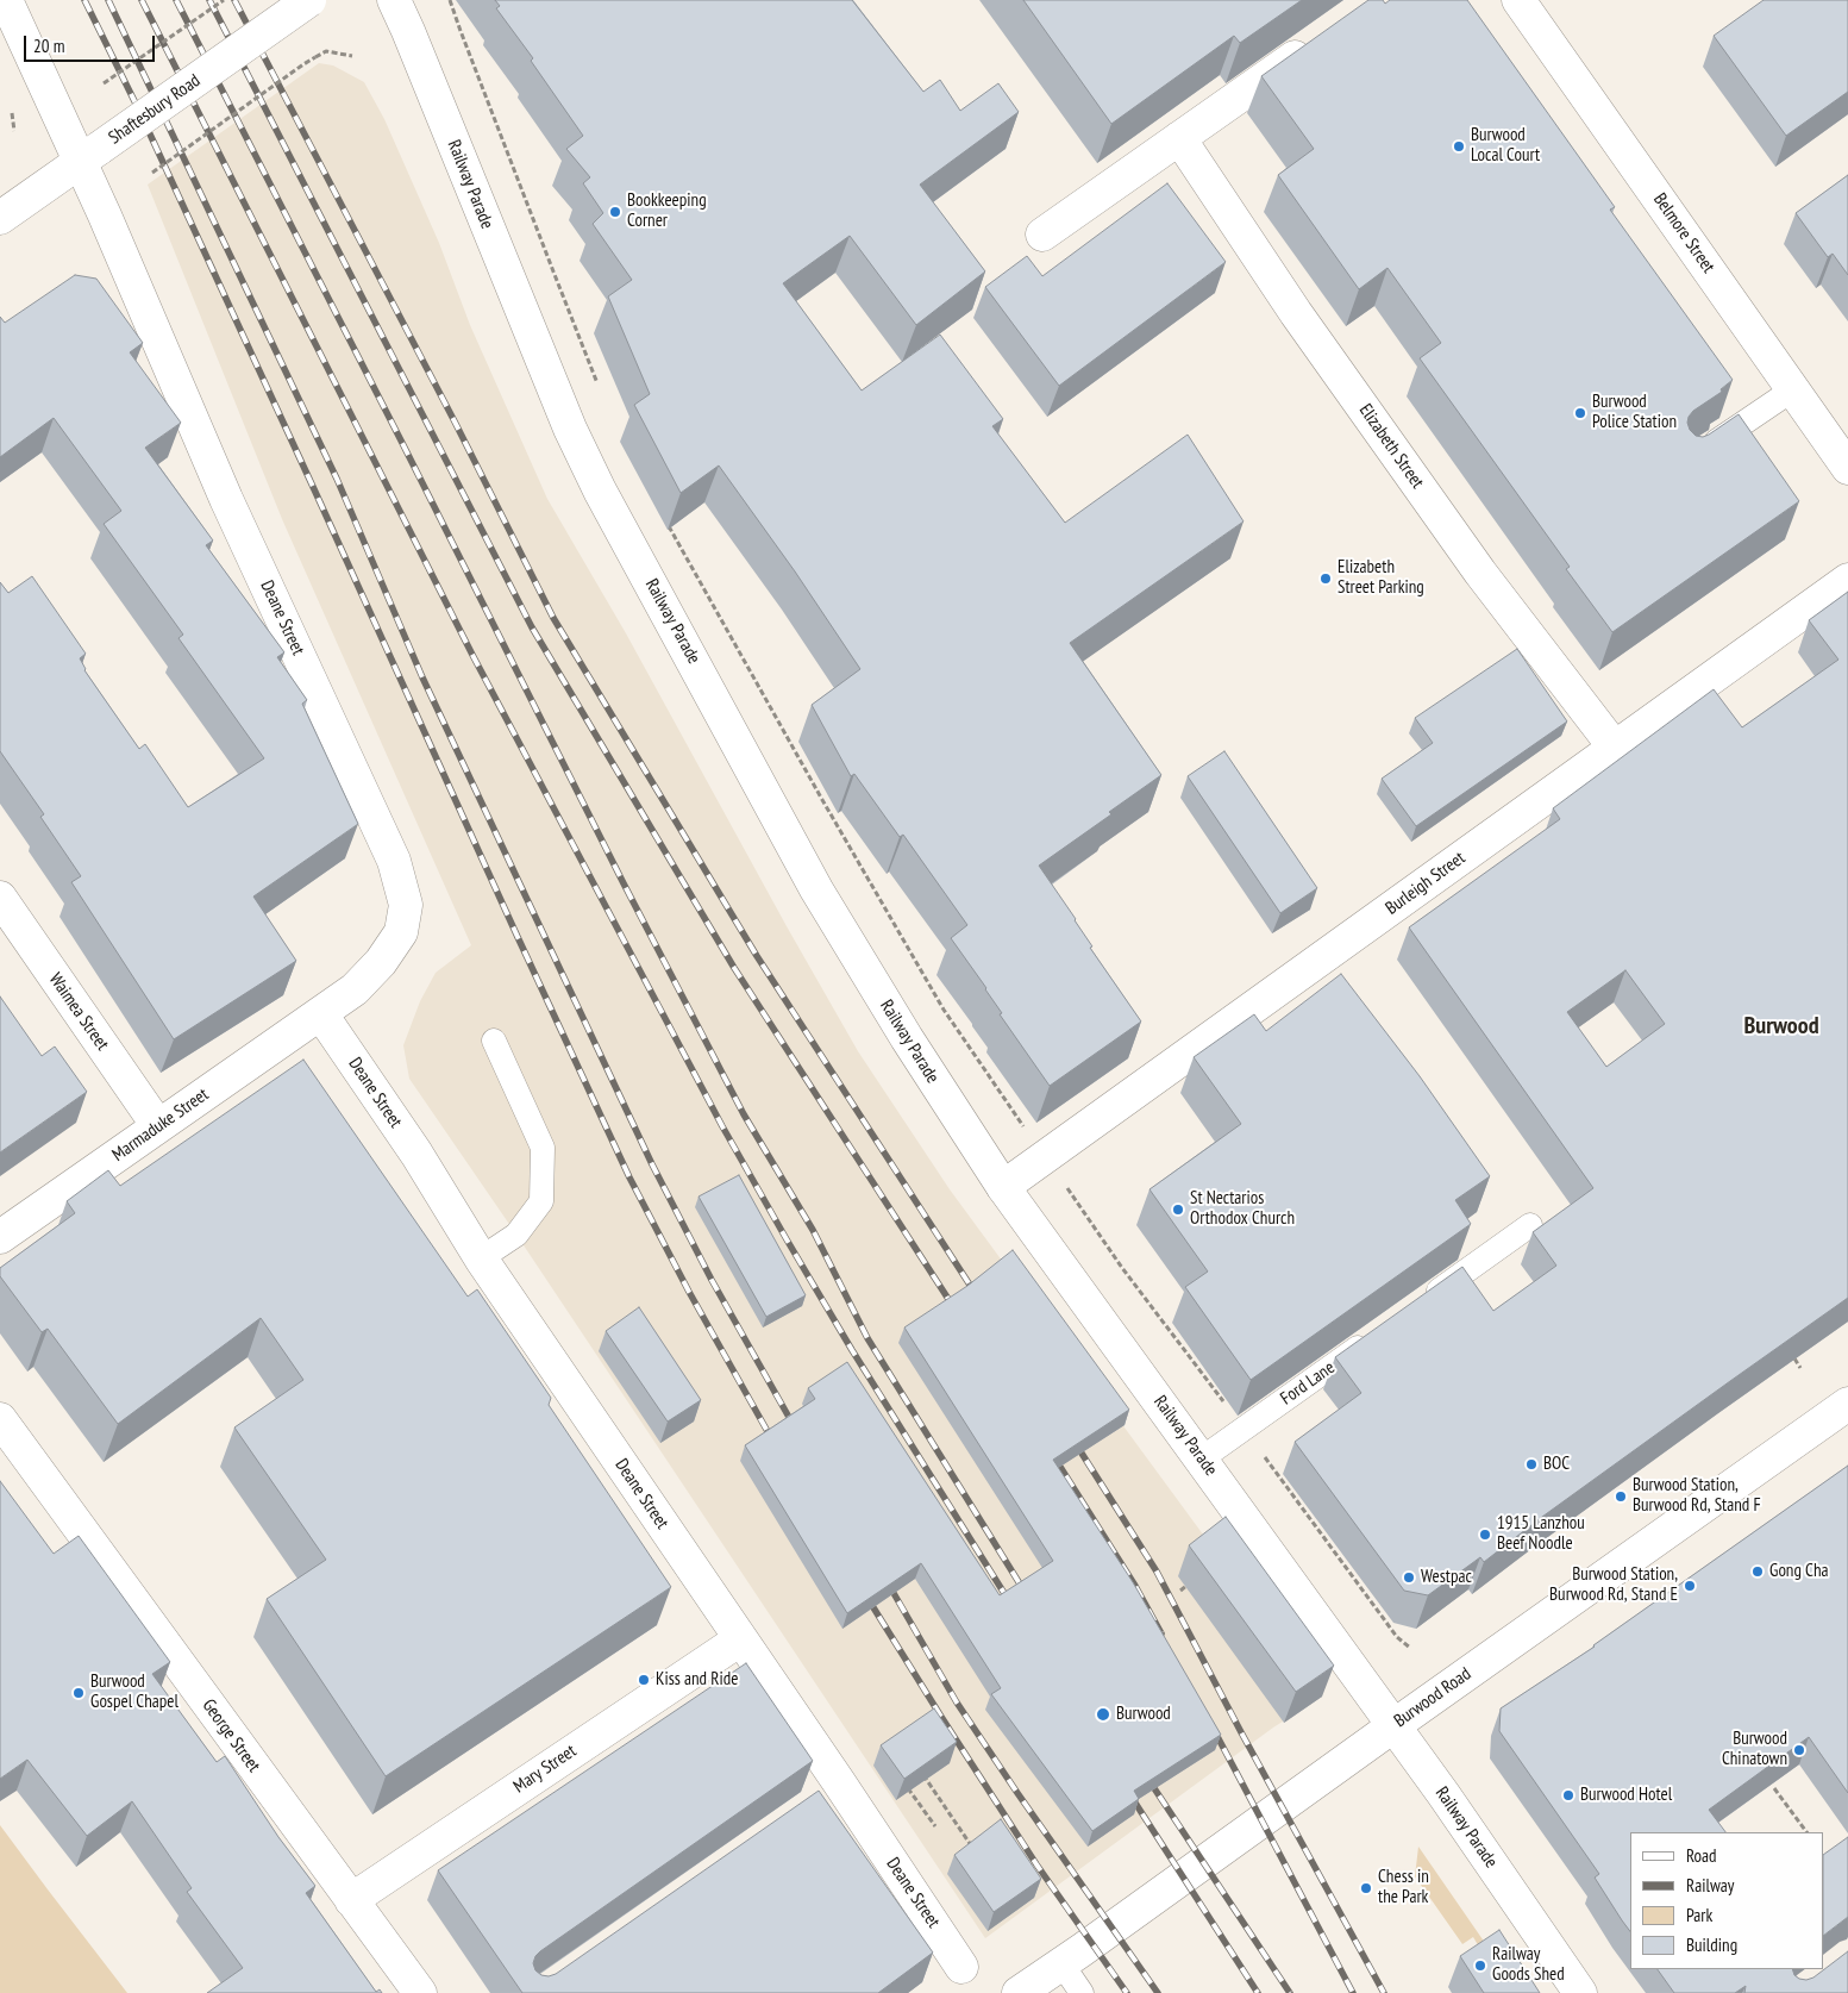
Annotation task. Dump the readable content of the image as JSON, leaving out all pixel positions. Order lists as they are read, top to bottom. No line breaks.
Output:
{"streets":{"street":["Shaftesbury Road","Railway Parade","Belmore Street","Elizabeth Street","Deane Street","Burleigh Street","Waimea Street","Marmaduke Street","Burwood Road","George Street","Mary Street"],"lane":["Ford Lane"]},"crossings":[["Shaftesbury Road","Deane Street"],["Railway Parade","Burleigh Street"],["Railway Parade","Ford Lane"],["Railway Parade","Burwood Road"],["Elizabeth Street","Burleigh Street"],["Deane Street","Marmaduke Street"],["Deane Street","Mary Street"],["Waimea Street","Marmaduke Street"],["George Street","Mary Street"]],"districts":["Burwood"],"places":["Burwood Local Court","Bookkeeping Corner","Burwood Police Station","Elizabeth Street Parking","St Nectarios Orthodox Church","BOC","Burwood Station, Burwood Rd, Stand F","1915 Lanzhou Beef Noodle","Gong Cha","Westpac","Burwood Station, Burwood Rd, Stand E","Kiss and Ride","Burwood Gospel Chapel","Burwood","Burwood Chinatown","Burwood Hotel","Chess in the Park","Railway Goods Shed"],"legend":["Road","Railway","Park","Building"],"scale_bar":"20 m"}
